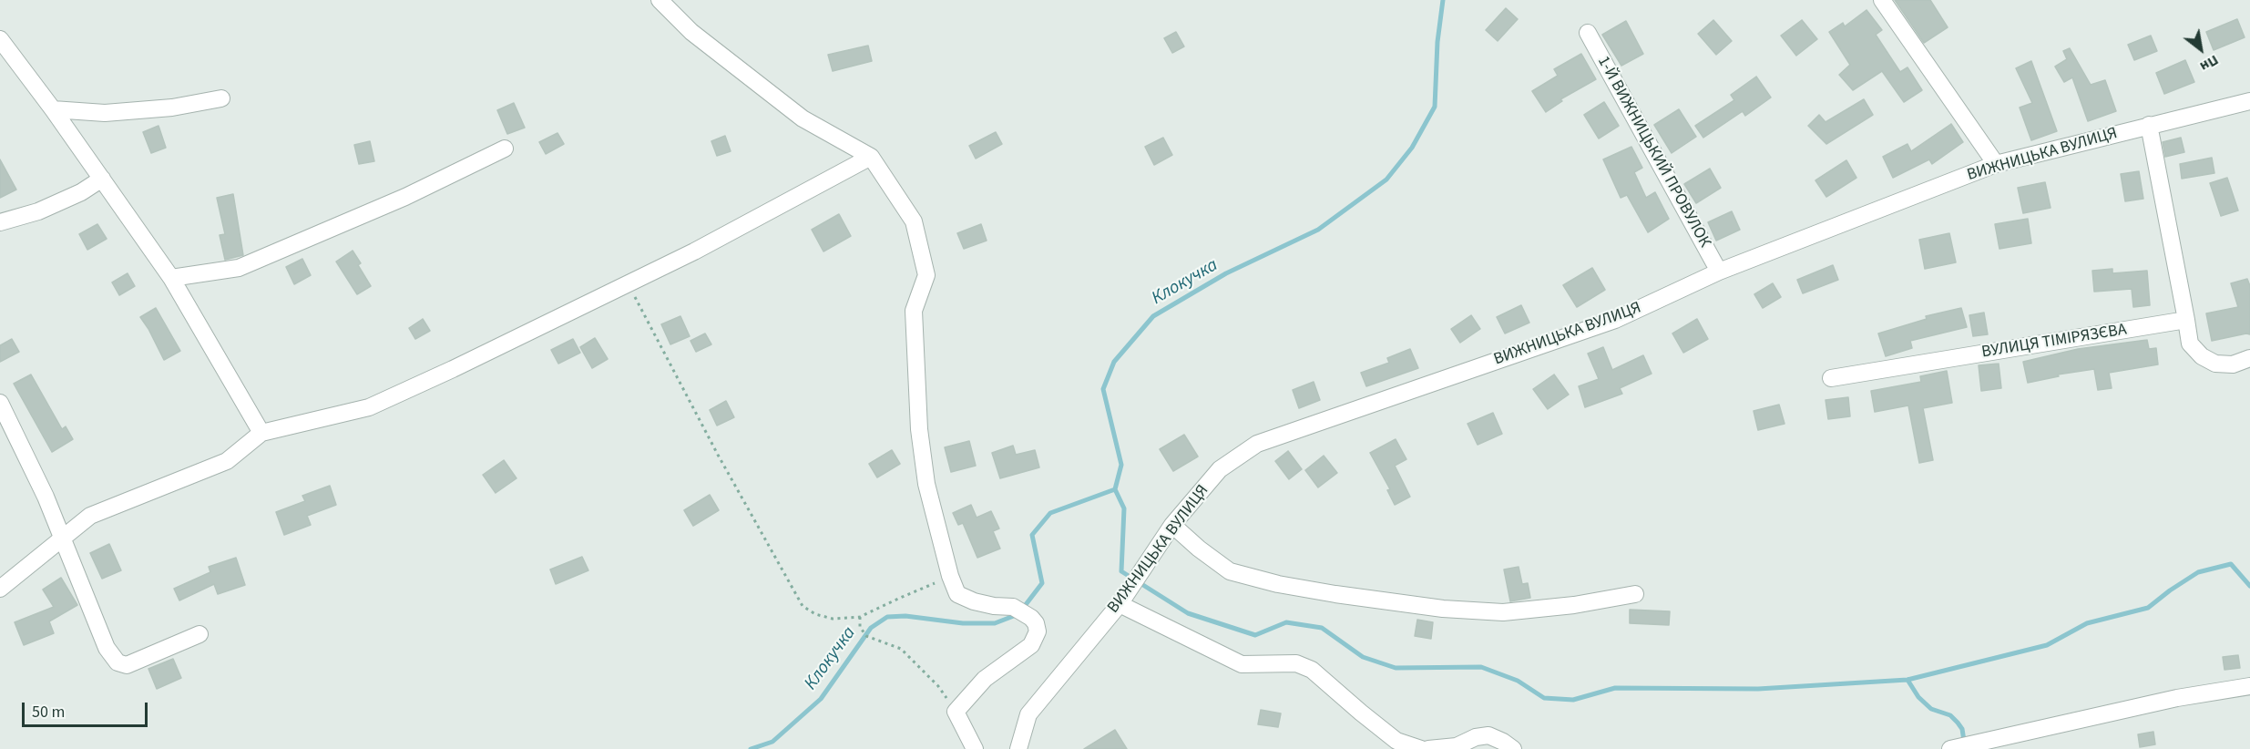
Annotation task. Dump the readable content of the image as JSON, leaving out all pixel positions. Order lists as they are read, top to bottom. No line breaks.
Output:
{"streets":{"street":["1-Й ВИЖНИЦЬКИЙ ПРОВУЛОК","ВИЖНИЦЬКА ВУЛИЦЯ","ВУЛИЦЯ ТІМІРЯЗЄВА"]},"crossings":[["1-Й ВИЖНИЦЬКИЙ ПРОВУЛОК","ВИЖНИЦЬКА ВУЛИЦЯ"]],"water":["Клокучка"],"scale_bar":"50 m","north":"bottom right"}
